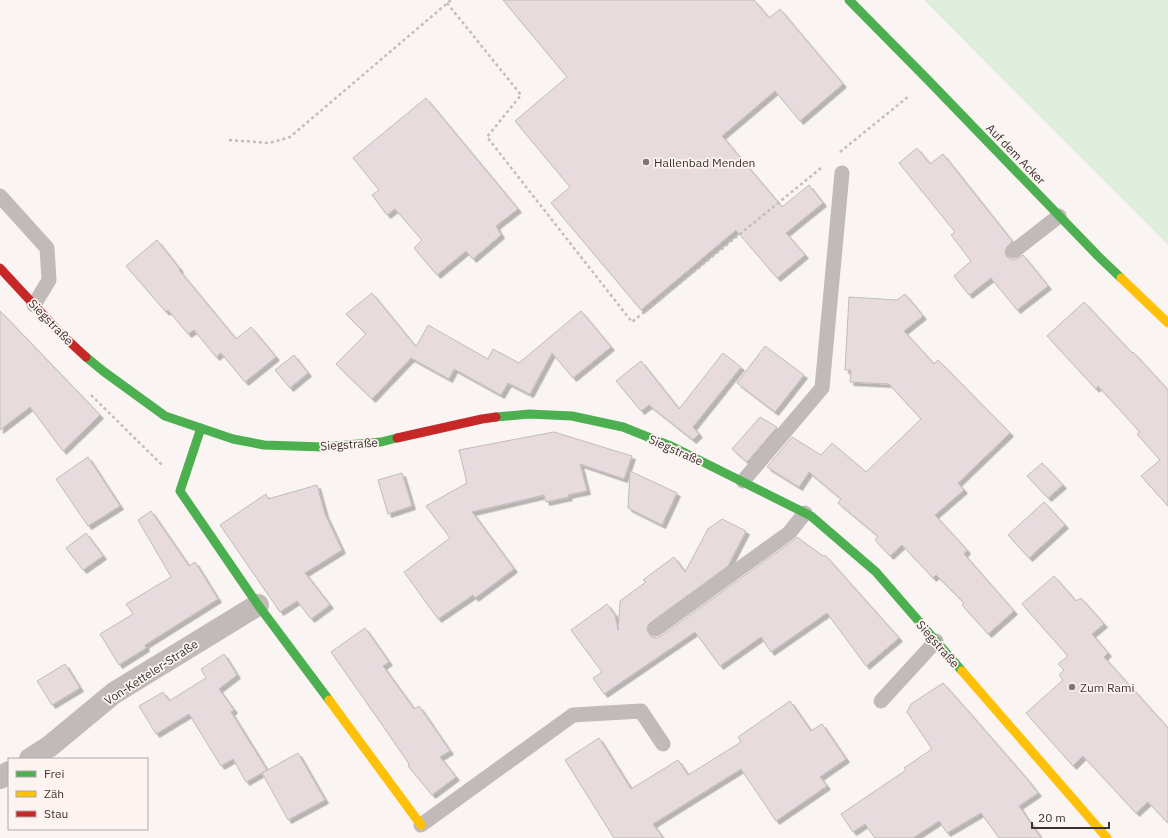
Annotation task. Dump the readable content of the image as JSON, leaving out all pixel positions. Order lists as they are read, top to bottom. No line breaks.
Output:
{"streets":{"main road":["Auf dem Acker","Siegstraße"],"street":["Von-Ketteler-Straße"]},"places":["Hallenbad Menden","Zum Rami"],"legend":["Frei","Zäh","Stau"],"scale_bar":"20 m"}
